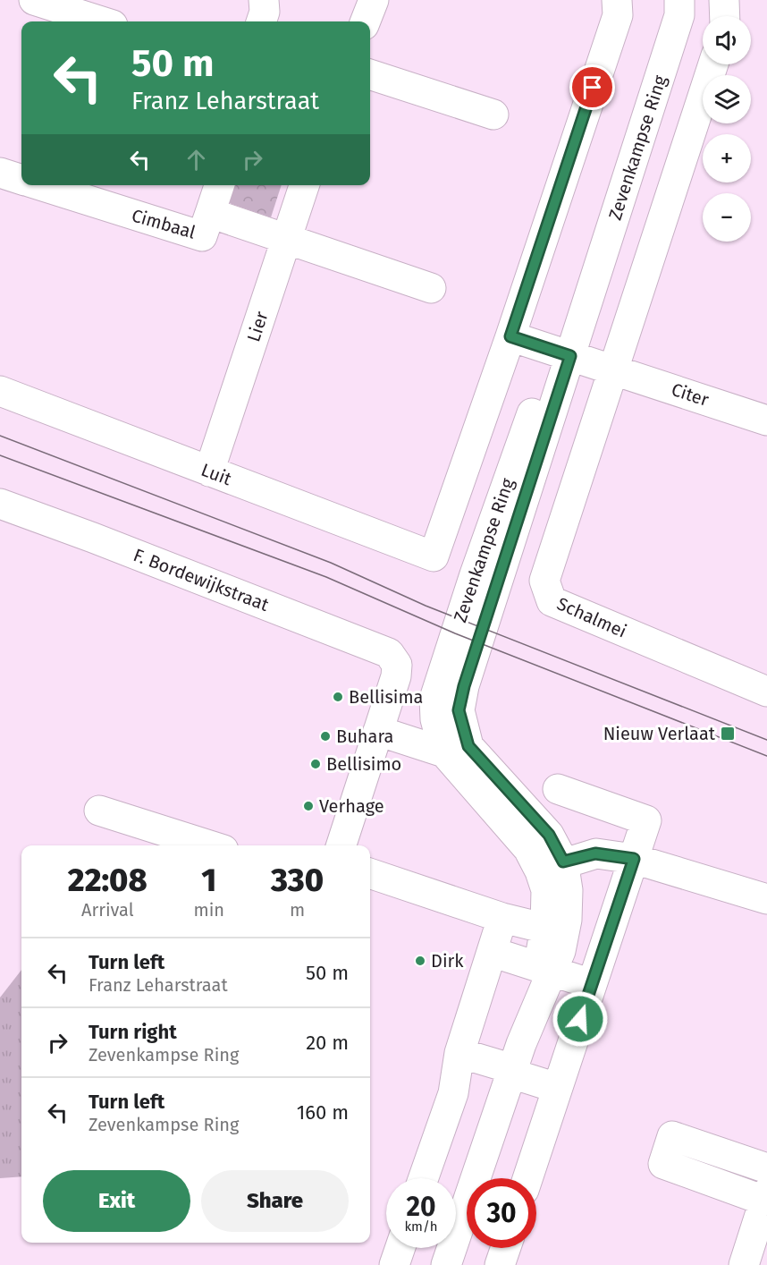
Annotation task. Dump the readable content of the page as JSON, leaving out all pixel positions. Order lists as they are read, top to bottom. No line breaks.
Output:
{"streets":{"street":["Zevenkampse Ring","Cimbaal","Lier","Citer","Luit","F. Bordewijkstraat","Schalmei"]},"crossings":[["Cimbaal","Lier"],["Lier","Luit"],["Citer","Schalmei"]],"places":{"other":["Bellisima","Buhara","Bellisimo","Verhage","Dirk"],"transit":["Nieuw Verlaat"]},"page":{"map_buttons":["+","−"],"turn":["50 m","Franz Leharstraat"],"eta":["22:08","Arrival","1","min","330","m"],"list":[{"name":"Turn left","note":"Franz Leharstraat","value":"50 m"},{"name":"Turn right","note":"Zevenkampse Ring","value":"20 m"},{"name":"Turn left","note":"Zevenkampse Ring","value":"160 m"}],"buttons":["Exit","Share"],"speed":"20 km/h","limit":"30"}}
